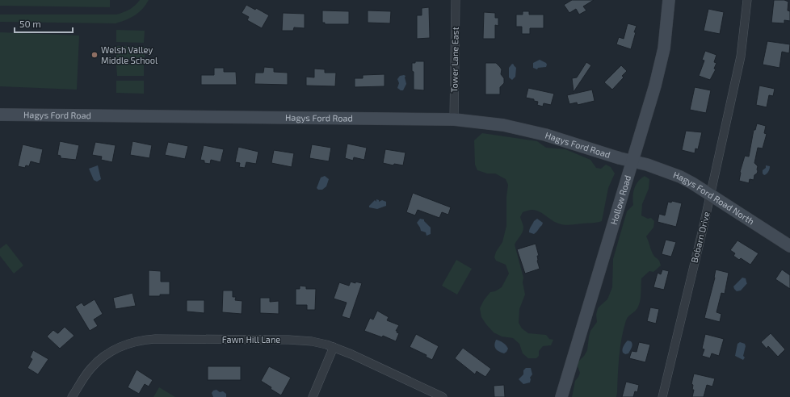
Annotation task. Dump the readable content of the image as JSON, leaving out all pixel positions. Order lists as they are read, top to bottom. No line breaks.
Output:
{"streets":{"street":["Tower Lane East","Hagys Ford Road","Hagys Ford Road North","Hollow Road","Bobarn Drive","Fawn Hill Lane"]},"crossings":[["Tower Lane East","Hagys Ford Road"],["Hagys Ford Road","Hagys Ford Road North"],["Hagys Ford Road","Hollow Road"],["Hagys Ford Road North","Hollow Road"],["Hagys Ford Road North","Bobarn Drive"]],"places":["Welsh Valley Middle School"],"scale_bar":"50 m"}
